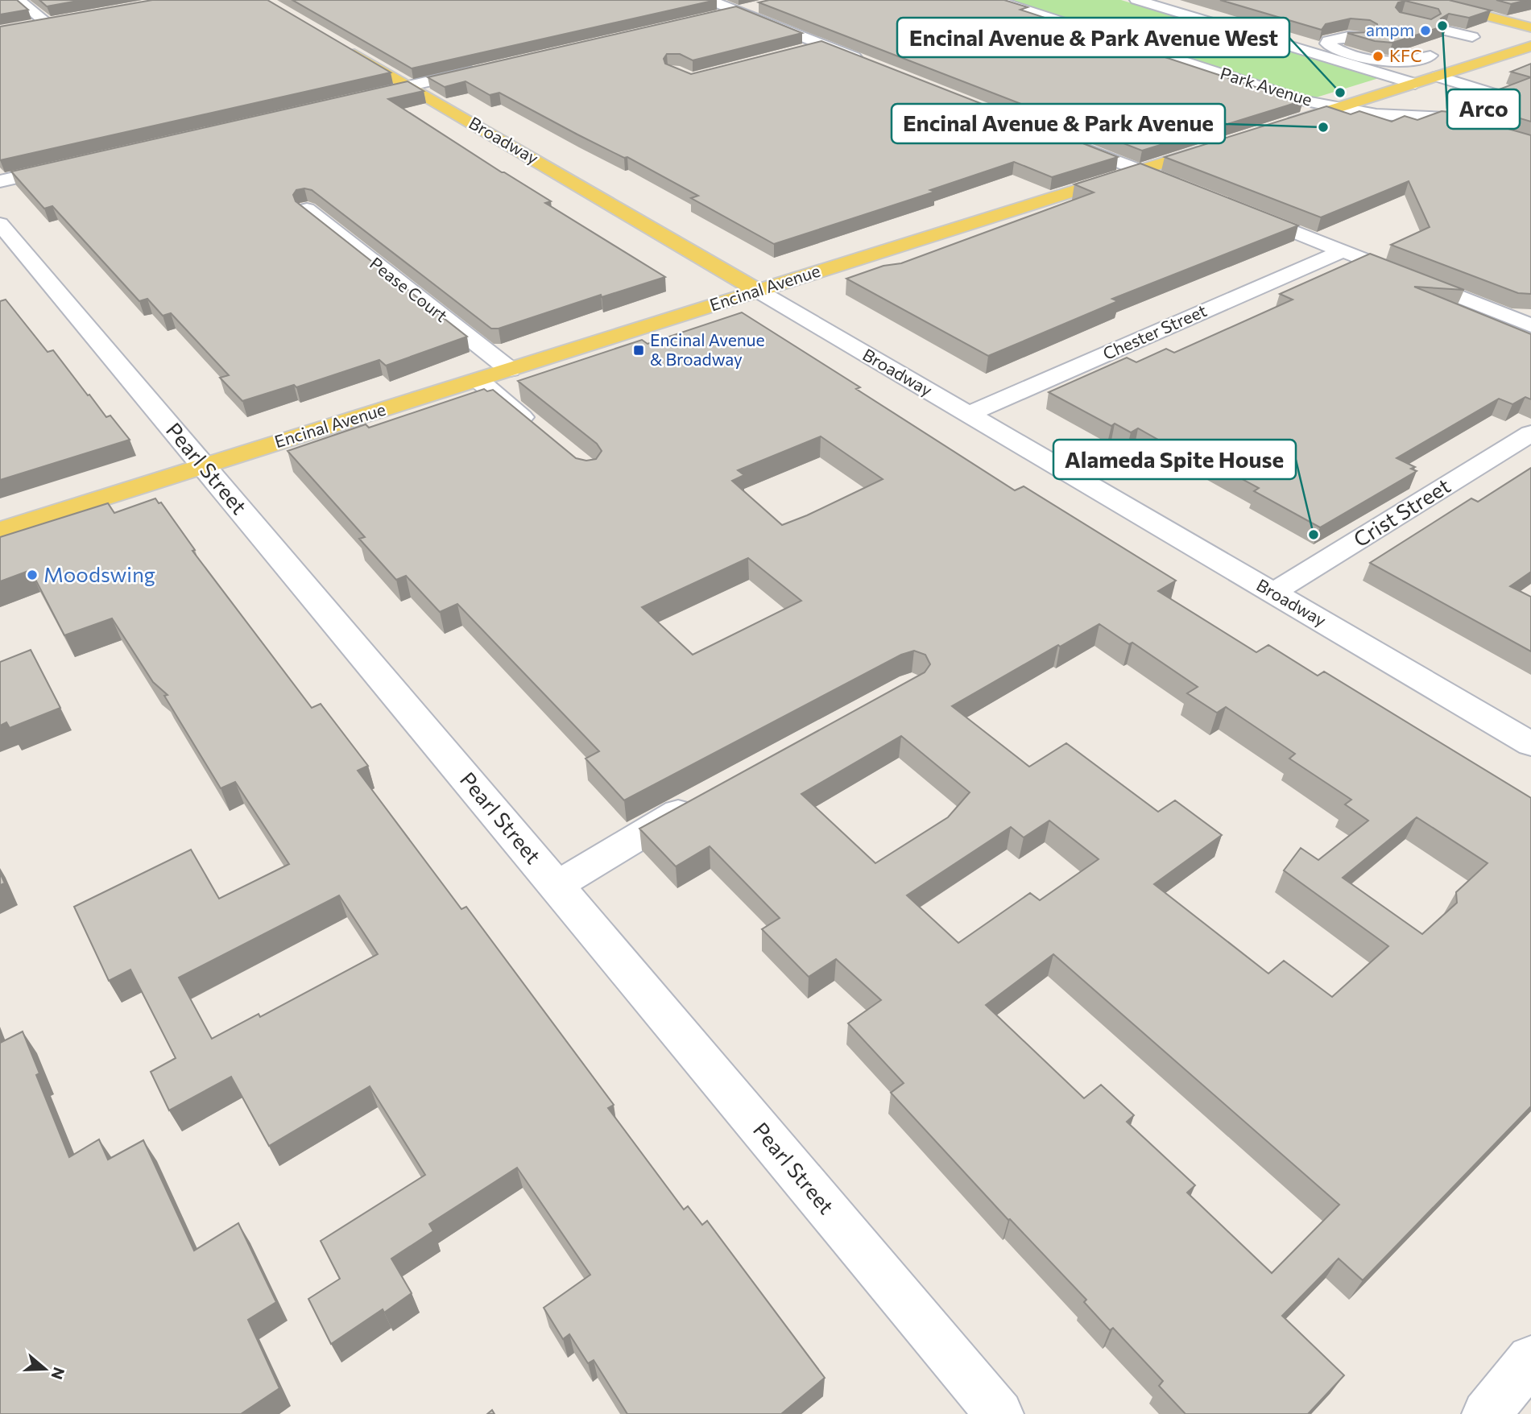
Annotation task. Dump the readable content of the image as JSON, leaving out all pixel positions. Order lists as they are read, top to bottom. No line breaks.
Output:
{"streets":{"main road":["Broadway","Encinal Avenue"],"street":["Park Avenue","Pease Court","Chester Street","Pearl Street","Crist Street"]},"crossings":[["Broadway","Encinal Avenue"],["Broadway","Chester Street"],["Broadway","Crist Street"],["Encinal Avenue","Pease Court"],["Encinal Avenue","Pearl Street"]],"places":{"other":["Arco","ampm","KFC","Encinal Avenue & Park Avenue West","Encinal Avenue & Park Avenue","Alameda Spite House","Moodswing"],"transit":["Encinal Avenue & Broadway"]},"north":"right"}
